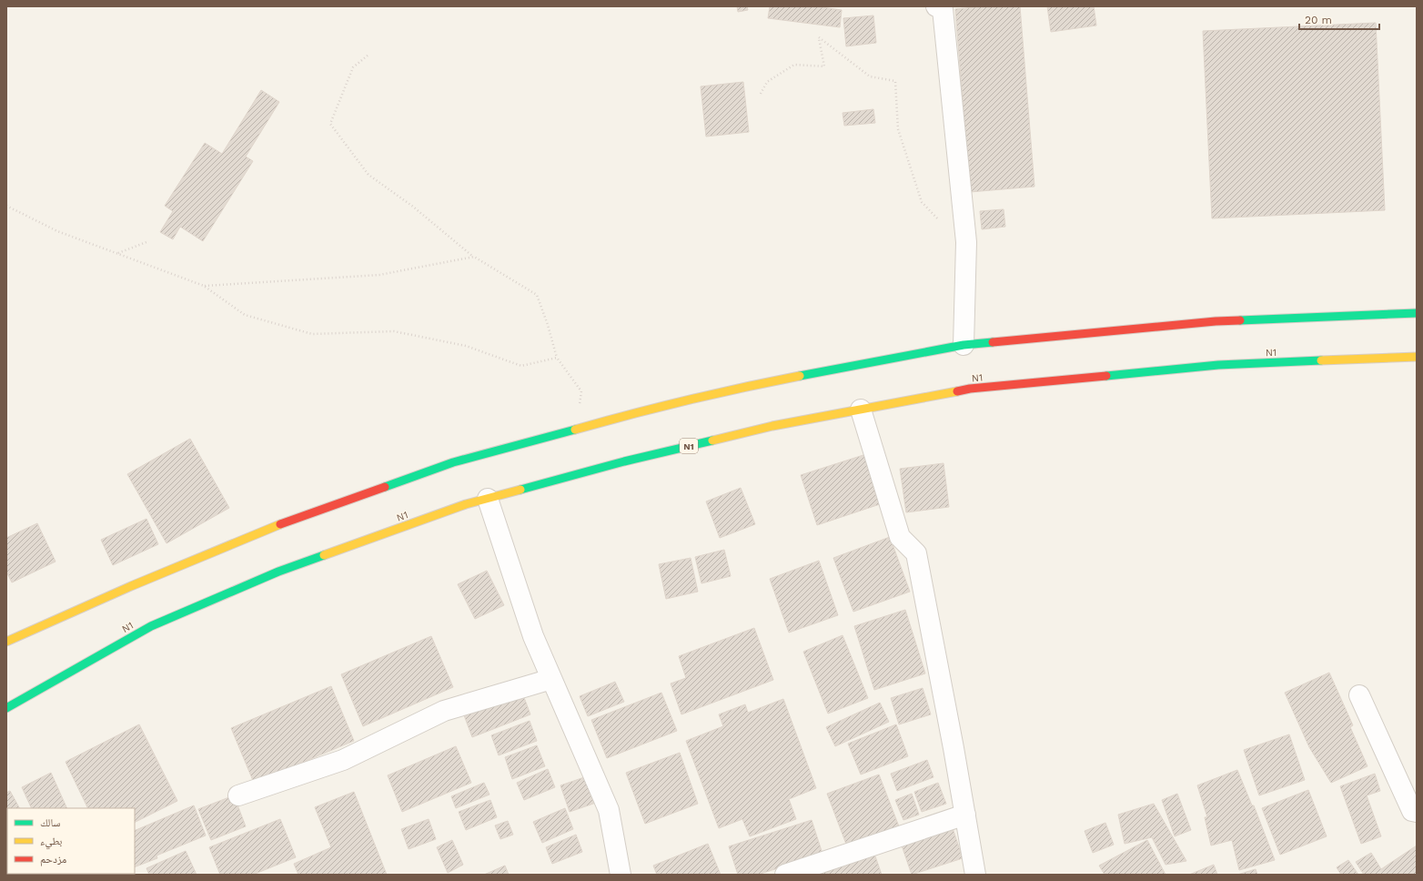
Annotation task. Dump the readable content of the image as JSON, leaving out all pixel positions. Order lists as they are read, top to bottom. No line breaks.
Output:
{"streets":{"highway":["N1"]},"legend":["سالك","بطيء","مزدحم"],"scale_bar":"20 m"}
